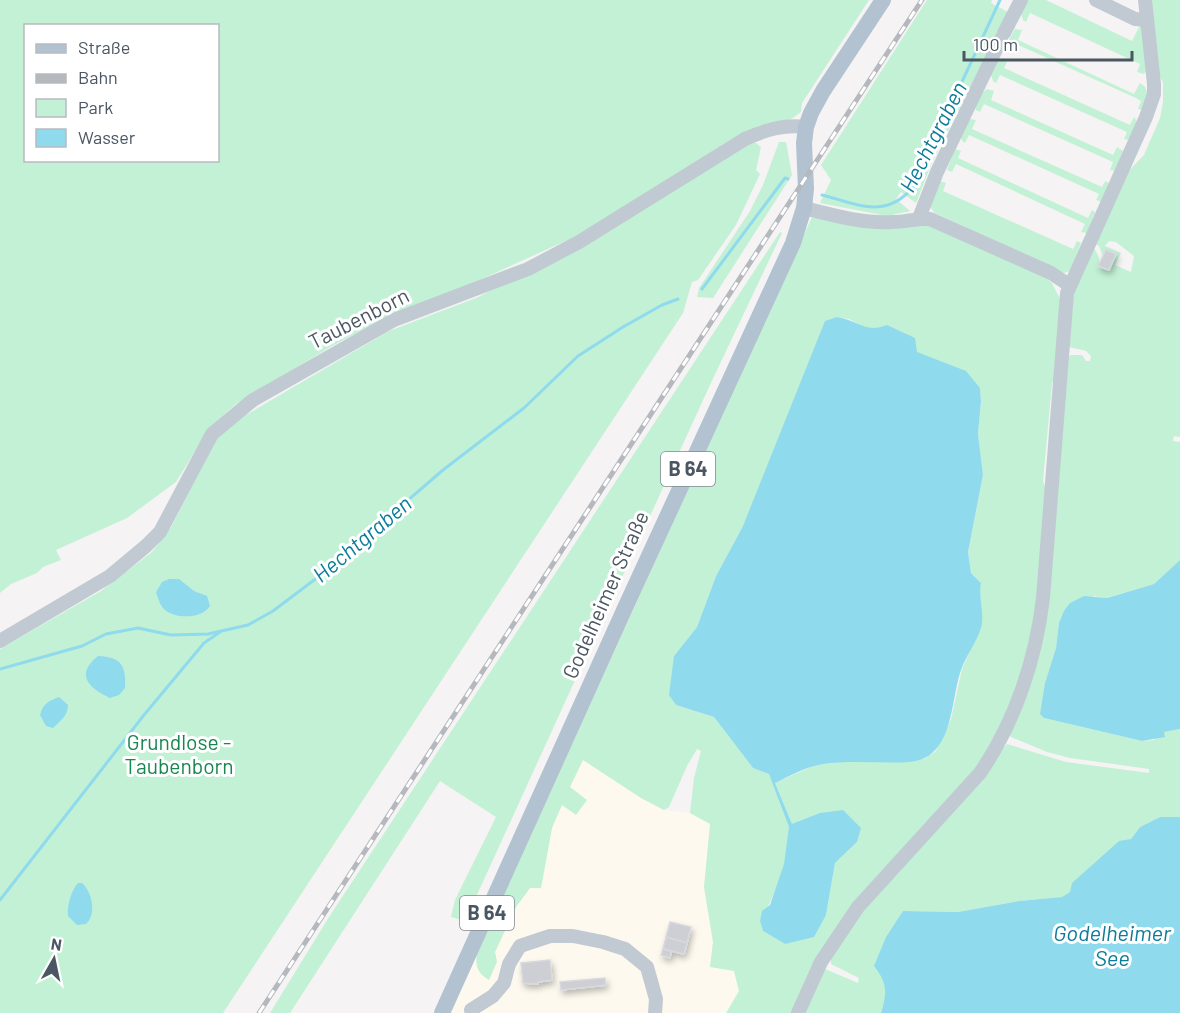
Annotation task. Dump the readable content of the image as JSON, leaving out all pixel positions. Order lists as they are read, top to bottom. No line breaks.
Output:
{"streets":{"main road":["B 64","Godelheimer Straße"],"lane":["Taubenborn"]},"crossings":[["Taubenborn","Godelheimer Straße"]],"water":["Hechtgraben","Godelheimer See"],"parks":["Grundlose - Taubenborn"],"legend":["Straße","Bahn","Park","Wasser"],"scale_bar":"100 m","north":"top"}
